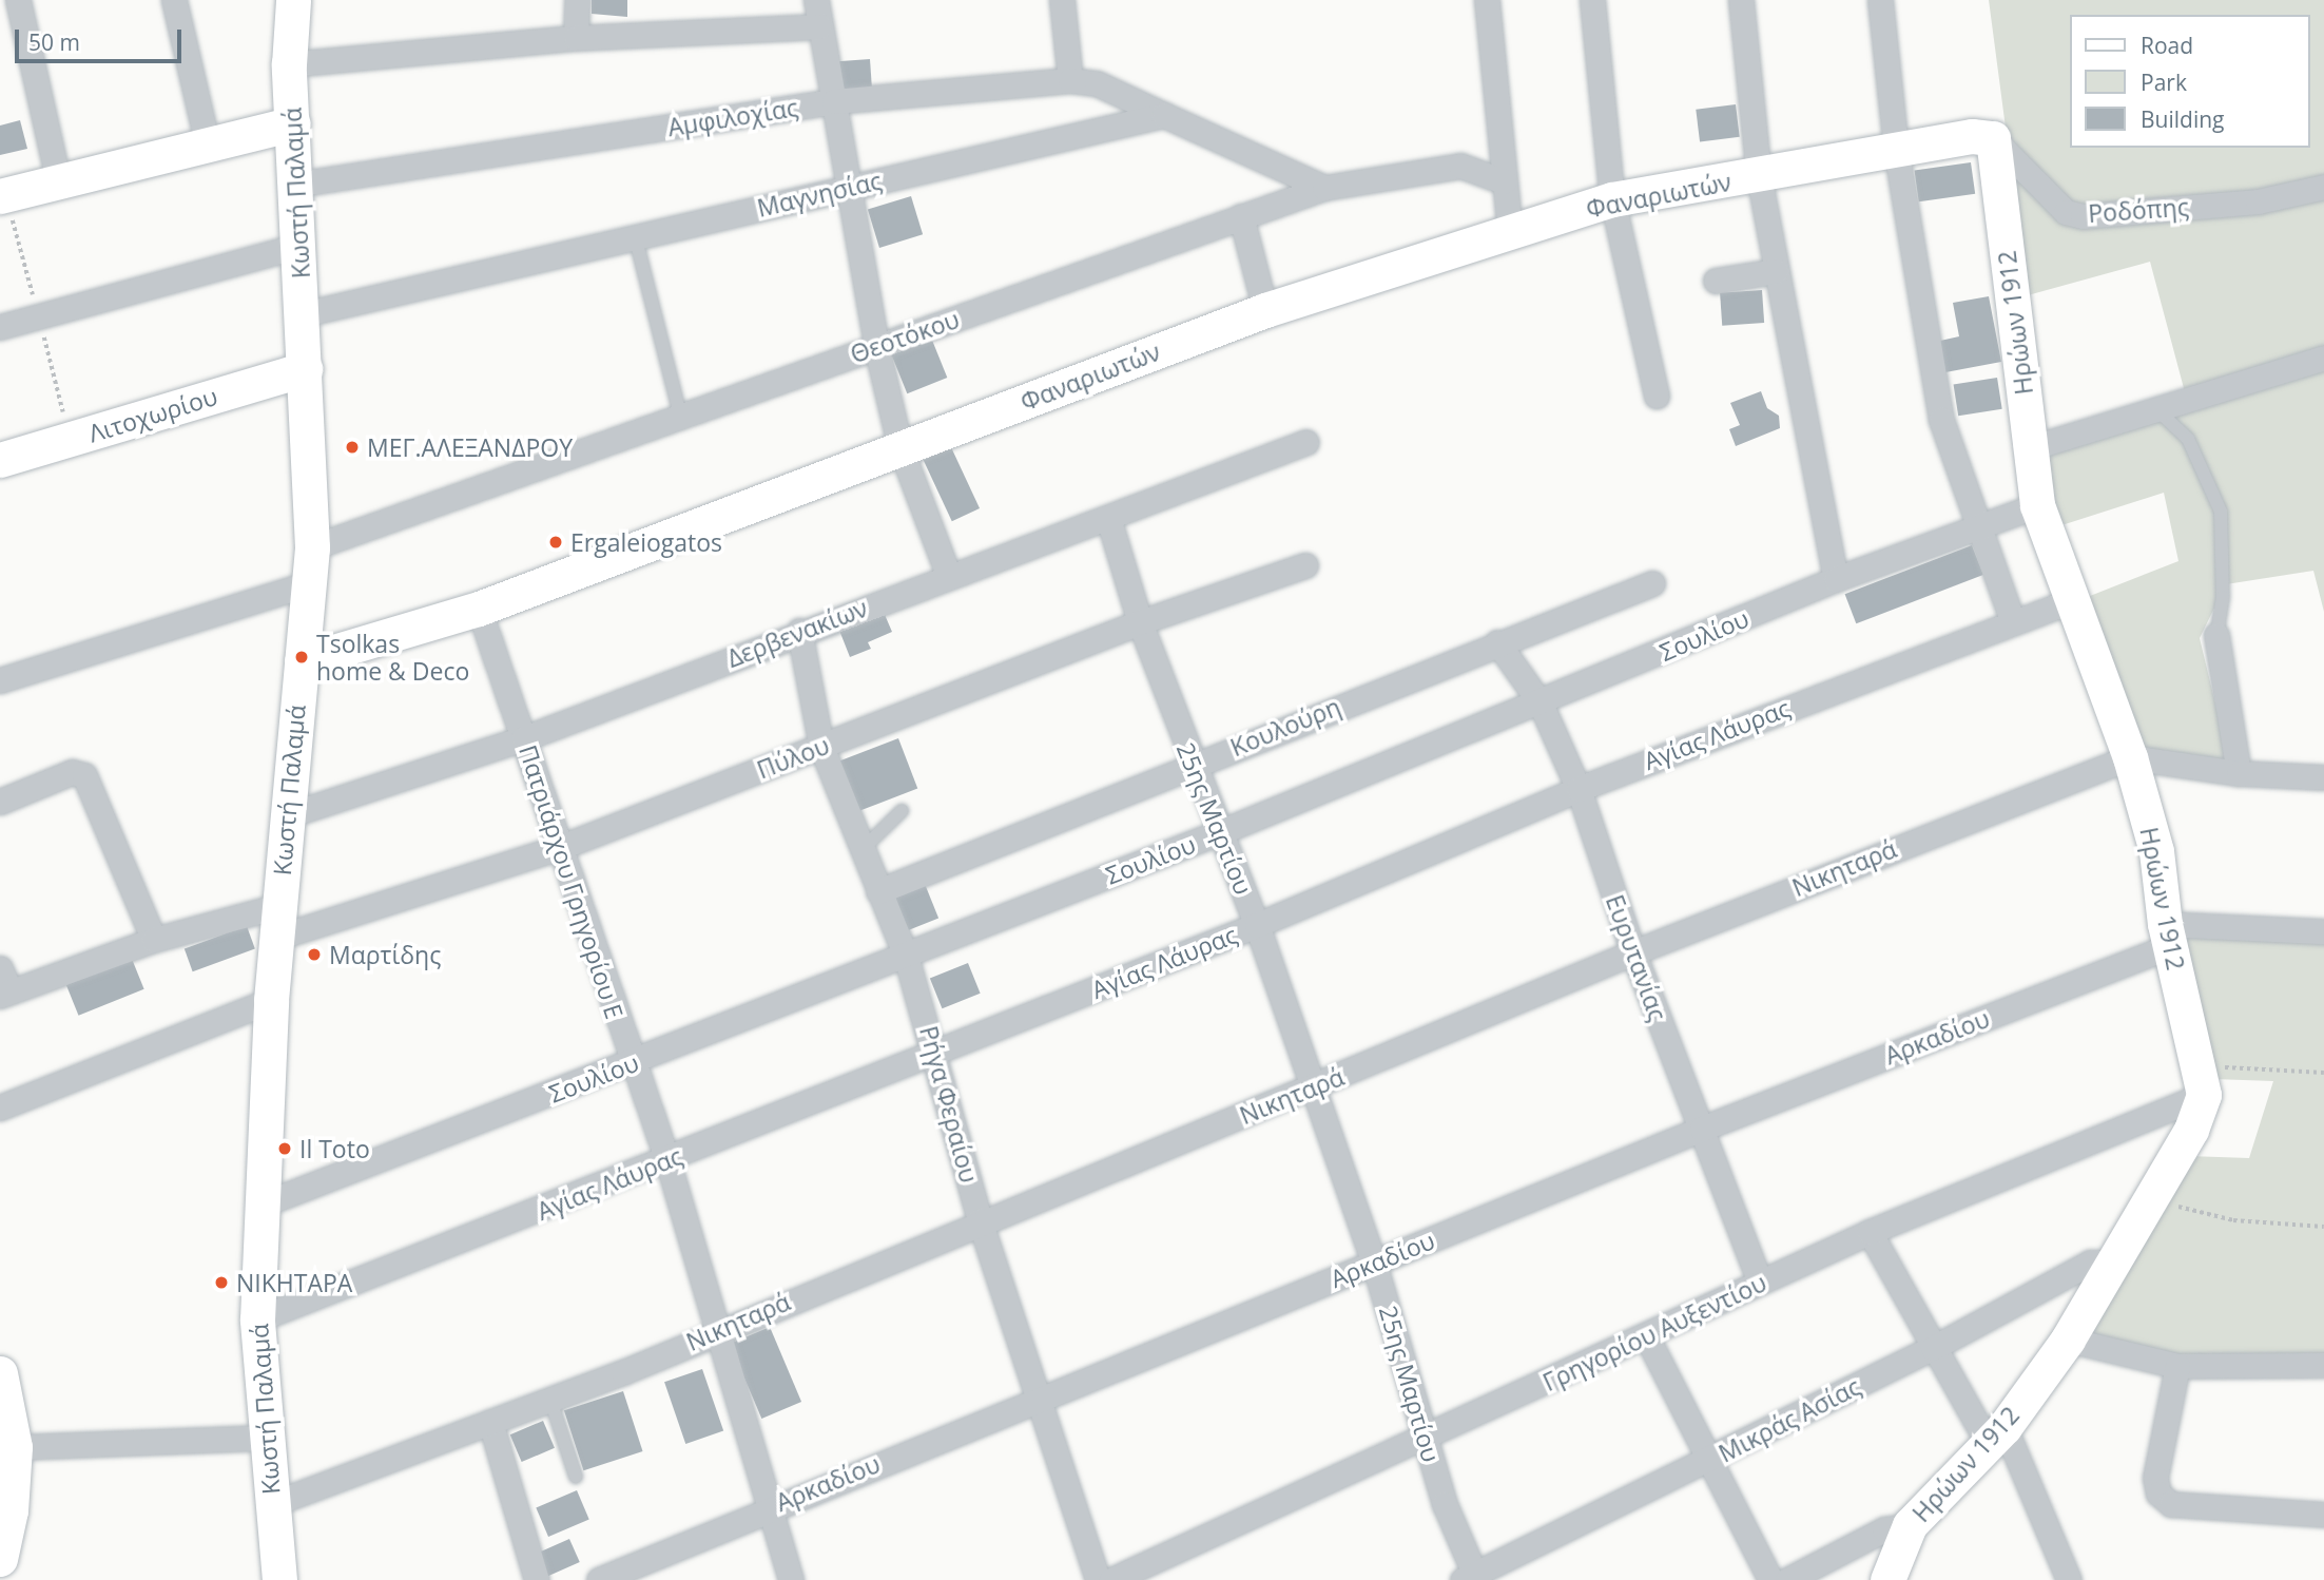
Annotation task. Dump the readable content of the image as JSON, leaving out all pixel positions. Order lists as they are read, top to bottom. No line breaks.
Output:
{"streets":{"street":["Αμφιλοχίας","Κωστή Παλαμά","Μαγνησίας","Φαναριωτών","Ροδόπης","Ηρώων 1912","Θεοτόκου","Λιτοχωρίου","Δερβενακίων","Σουλίου","Κουλούρη","Αγίας Λάυρας","Πύλου","25ης Μαρτίου","Νικηταρά","Πατριάρχου Γρηγορίου Ε","Ευρυτανίας","Αρκαδίου","Ρήγα Φεραίου","Γρηγορίου Αυξεντίου","Μικράς Ασίας"]},"crossings":[["Αμφιλοχίας","Κωστή Παλαμά"],["Αμφιλοχίας","Μαγνησίας"],["Κωστή Παλαμά","Μαγνησίας"],["Κωστή Παλαμά","Φαναριωτών"],["Κωστή Παλαμά","Θεοτόκου"],["Κωστή Παλαμά","Λιτοχωρίου"],["Κωστή Παλαμά","Δερβενακίων"],["Κωστή Παλαμά","Σουλίου"],["Κωστή Παλαμά","Αγίας Λάυρας"],["Κωστή Παλαμά","Πύλου"],["Κωστή Παλαμά","Νικηταρά"],["Φαναριωτών","Πατριάρχου Γρηγορίου Ε"],["Ροδόπης","Ηρώων 1912"],["Ηρώων 1912","Σουλίου"],["Ηρώων 1912","Αγίας Λάυρας"],["Ηρώων 1912","Νικηταρά"],["Ηρώων 1912","Αρκαδίου"],["Ηρώων 1912","Γρηγορίου Αυξεντίου"],["Ηρώων 1912","Μικράς Ασίας"],["Δερβενακίων","25ης Μαρτίου"],["Δερβενακίων","Πατριάρχου Γρηγορίου Ε"],["Δερβενακίων","Ρήγα Φεραίου"],["Σουλίου","25ης Μαρτίου"],["Σουλίου","Πατριάρχου Γρηγορίου Ε"],["Σουλίου","Ευρυτανίας"],["Σουλίου","Ρήγα Φεραίου"],["Κουλούρη","25ης Μαρτίου"],["Κουλούρη","Ευρυτανίας"],["Κουλούρη","Ρήγα Φεραίου"],["Αγίας Λάυρας","25ης Μαρτίου"],["Αγίας Λάυρας","Πατριάρχου Γρηγορίου Ε"],["Αγίας Λάυρας","Ευρυτανίας"],["Αγίας Λάυρας","Ρήγα Φεραίου"],["Πύλου","25ης Μαρτίου"],["Πύλου","Πατριάρχου Γρηγορίου Ε"],["Πύλου","Ρήγα Φεραίου"],["25ης Μαρτίου","Νικηταρά"],["25ης Μαρτίου","Αρκαδίου"],["25ης Μαρτίου","Γρηγορίου Αυξεντίου"],["25ης Μαρτίου","Μικράς Ασίας"],["Νικηταρά","Πατριάρχου Γρηγορίου Ε"],["Νικηταρά","Ευρυτανίας"],["Νικηταρά","Ρήγα Φεραίου"],["Πατριάρχου Γρηγορίου Ε","Αρκαδίου"],["Ευρυτανίας","Αρκαδίου"],["Ευρυτανίας","Γρηγορίου Αυξεντίου"],["Αρκαδίου","Ρήγα Φεραίου"]],"places":["ΜΕΓ.ΑΛΕΞΑΝΔΡΟΥ","Ergaleiogatos","Tsolkas home & Deco","Μαρτίδης","Il Toto","ΝΙΚΗΤΑΡΑ"],"legend":["Road","Park","Building"],"scale_bar":"50 m"}
